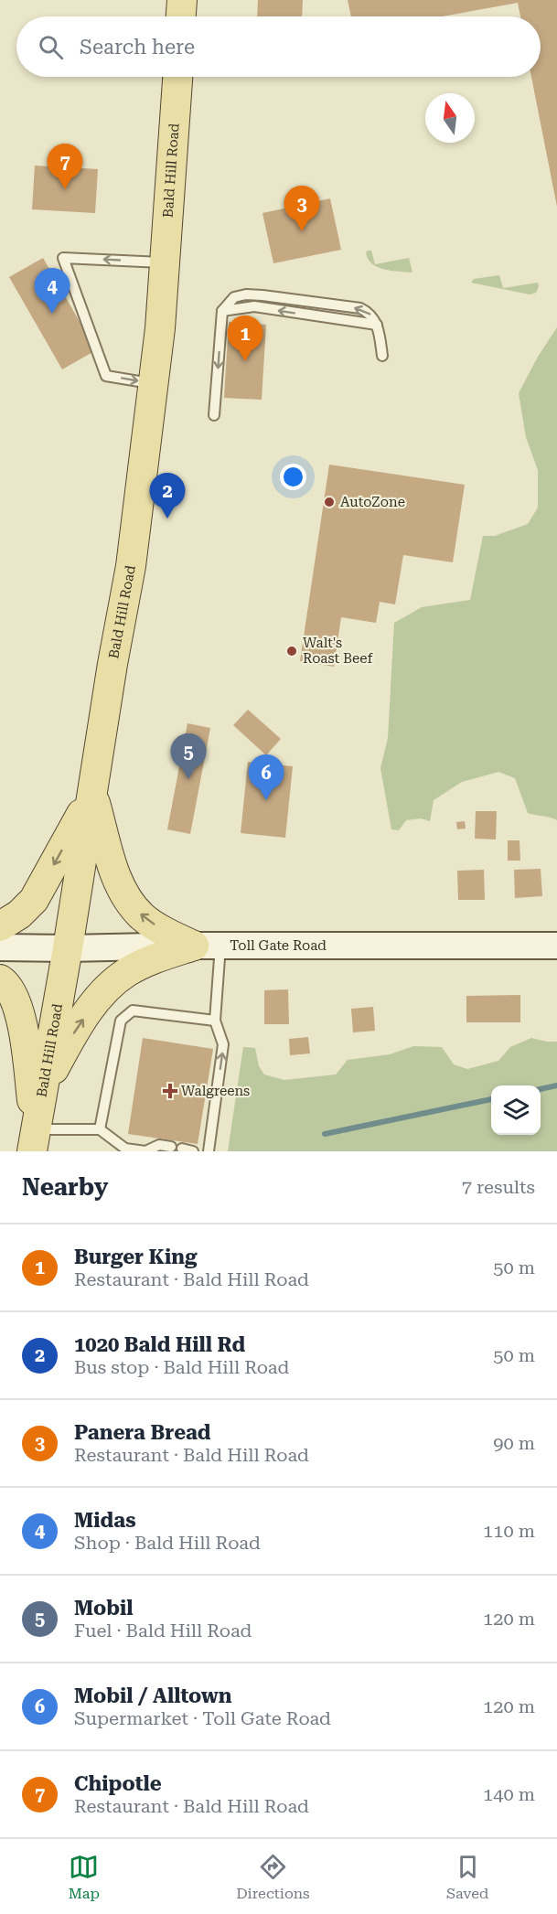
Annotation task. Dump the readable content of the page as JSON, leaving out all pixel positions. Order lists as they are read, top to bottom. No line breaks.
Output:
{"streets":{"main road":["Bald Hill Road","Toll Gate Road"]},"crossings":[["Bald Hill Road","Toll Gate Road"]],"places":{"other":["AutoZone","Walt's Roast Beef"],"health":["Walgreens"]},"north":"top","page":{"search":"Search here","pins":["7","3","4","1","2","5","6"],"heading":["Nearby","7 results"],"list":[{"mark":"1","name":"Burger King","note":"Restaurant · Bald Hill Road","value":"50 m"},{"mark":"2","name":"1020 Bald Hill Rd","note":"Bus stop · Bald Hill Road","value":"50 m"},{"mark":"3","name":"Panera Bread","note":"Restaurant · Bald Hill Road","value":"90 m"},{"mark":"4","name":"Midas","note":"Shop · Bald Hill Road","value":"110 m"},{"mark":"5","name":"Mobil","note":"Fuel · Bald Hill Road","value":"120 m"},{"mark":"6","name":"Mobil / Alltown","note":"Supermarket · Toll Gate Road","value":"120 m"},{"mark":"7","name":"Chipotle","note":"Restaurant · Bald Hill Road","value":"140 m"}],"nav":["Map","Directions","Saved"]}}
